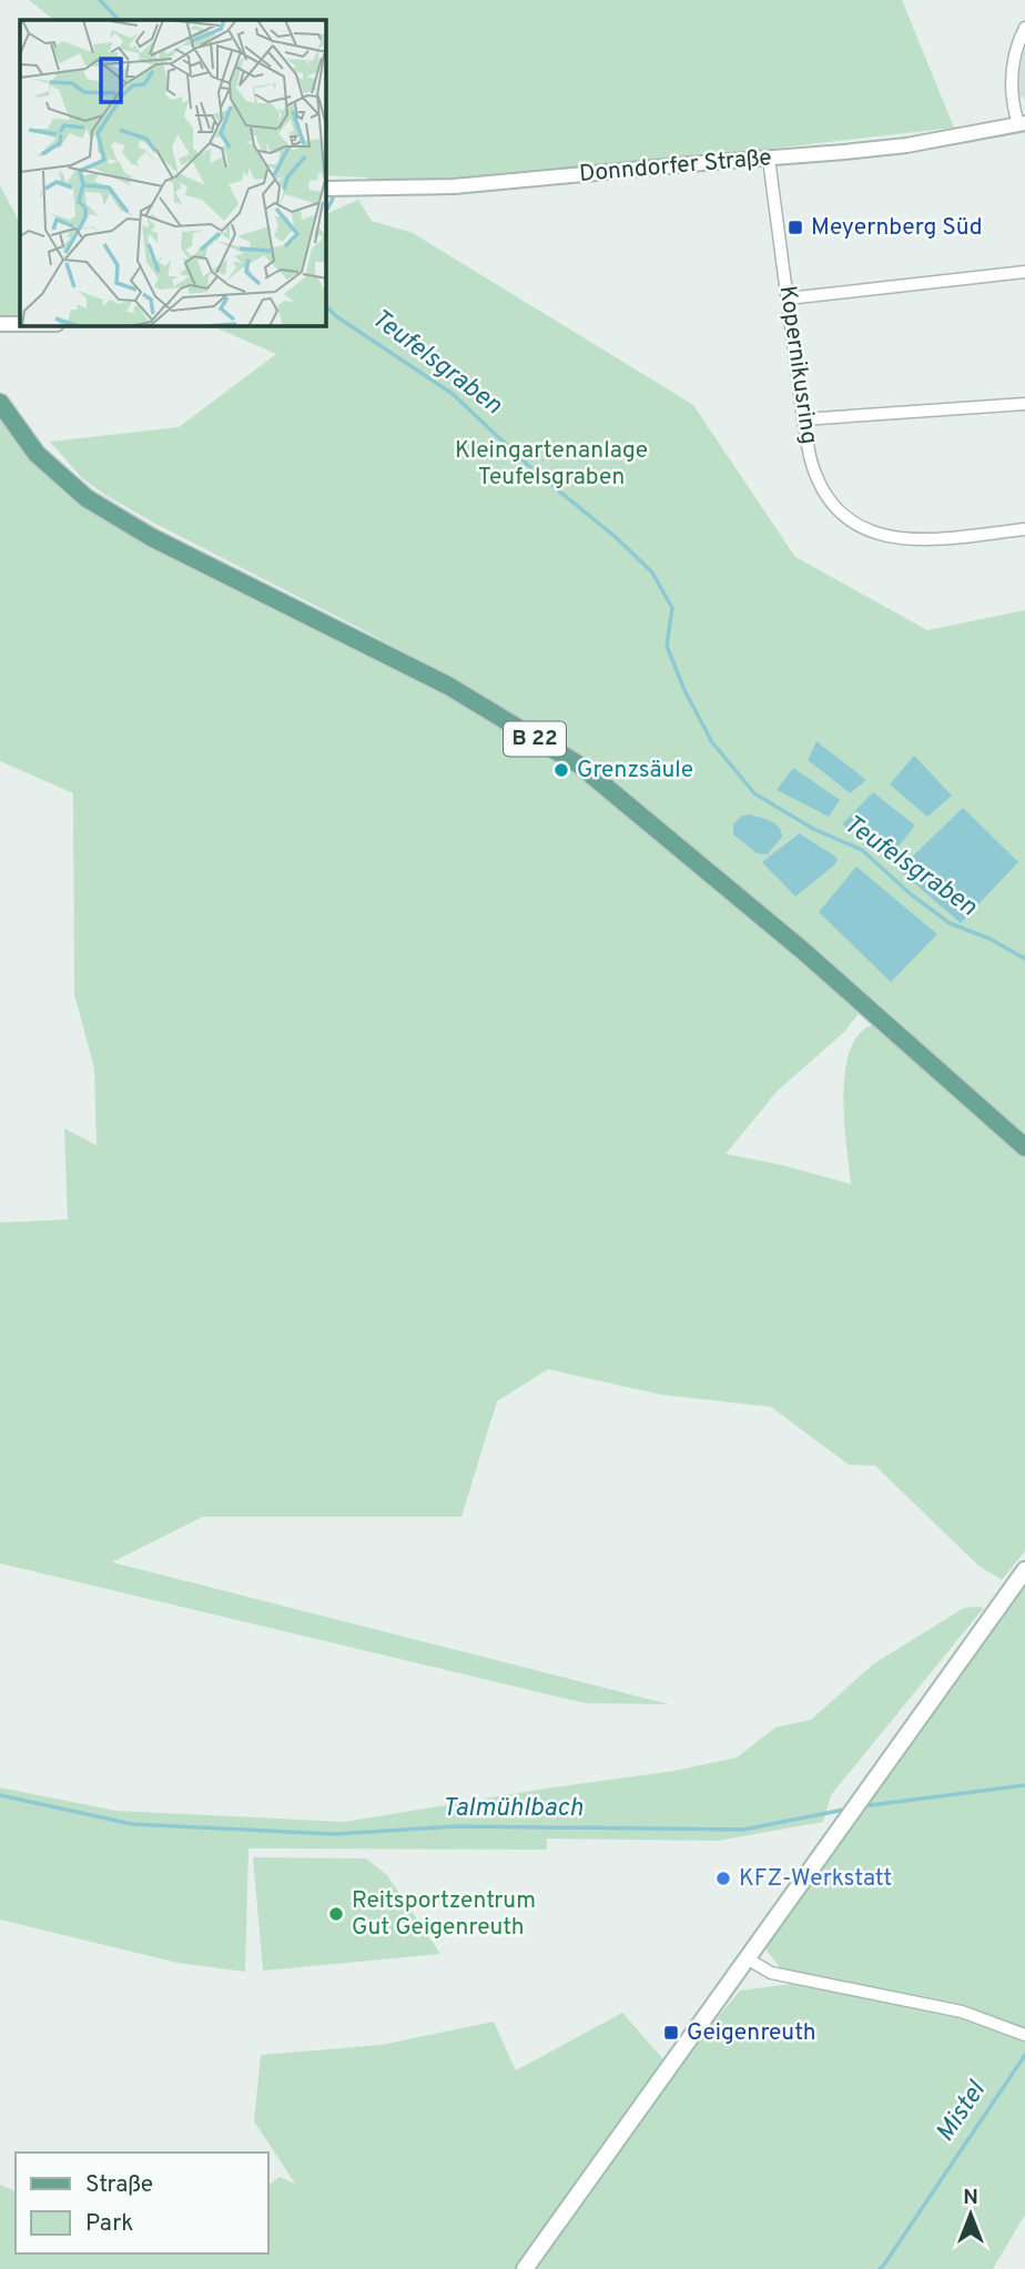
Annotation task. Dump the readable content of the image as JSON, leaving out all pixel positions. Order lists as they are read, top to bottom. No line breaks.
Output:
{"streets":{"main road":["B 22"],"street":["Donndorfer Straße","Kopernikusring"]},"crossings":[["Donndorfer Straße","Kopernikusring"]],"water":["Teufelsgraben","Talmühlbach","Mistel"],"parks":["Kleingartenanlage Teufelsgraben"],"places":{"transit":["Meyernberg Süd","Geigenreuth"],"other":["Grenzsäule","KFZ-Werkstatt","Reitsportzentrum Gut Geigenreuth"]},"legend":["Straße","Park"],"north":"top"}
